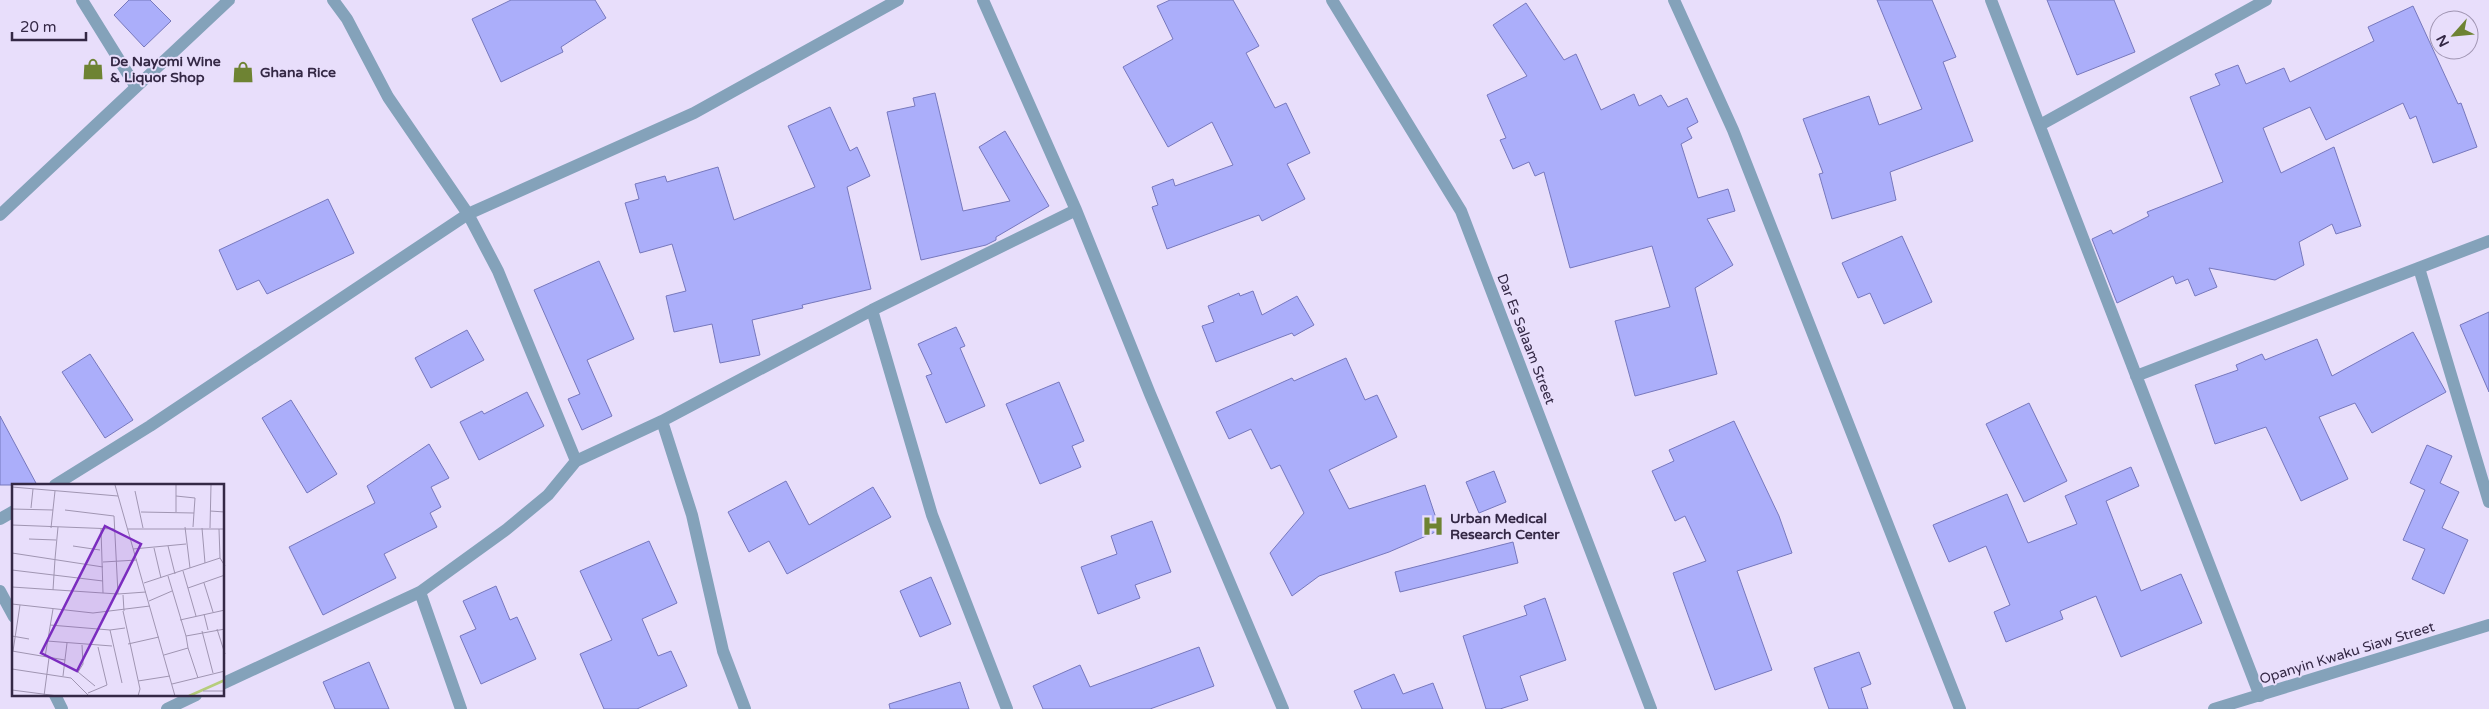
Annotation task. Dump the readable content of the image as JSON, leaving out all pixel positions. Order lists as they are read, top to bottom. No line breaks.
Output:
{"streets":{"street":["Dar Es Salaam Street","Opanyin Kwaku Siaw Street"]},"places":{"shop":["De Nayomi Wine & Liquor Shop","Ghana Rice"],"hospital":["Urban Medical Research Center"]},"scale_bar":"20 m","north":"bottom left"}
